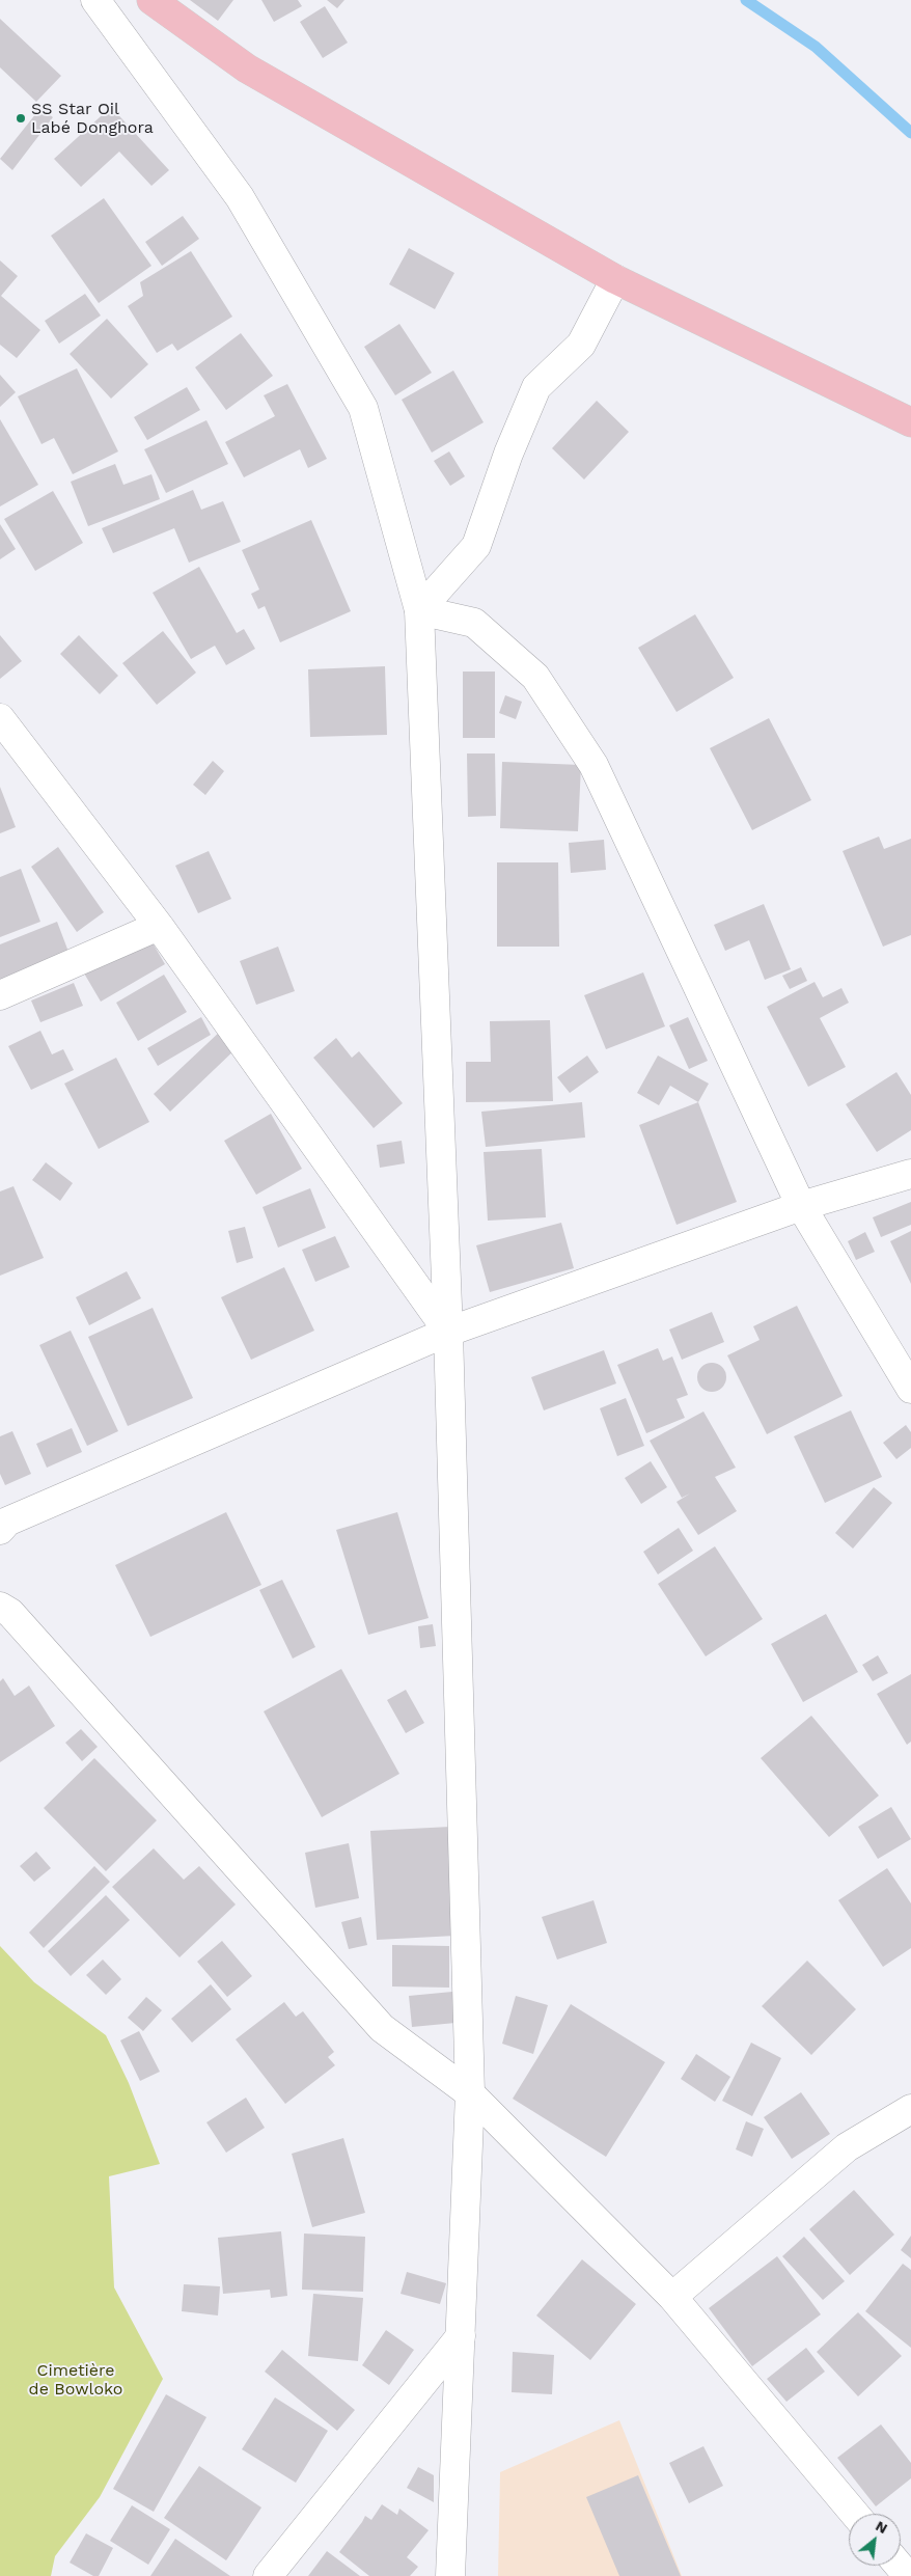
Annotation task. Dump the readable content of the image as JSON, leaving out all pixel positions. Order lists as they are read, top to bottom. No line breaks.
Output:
{"parks":["Cimetière de Bowloko"],"places":["SS Star Oil Labé Donghora"],"north":"top right"}
